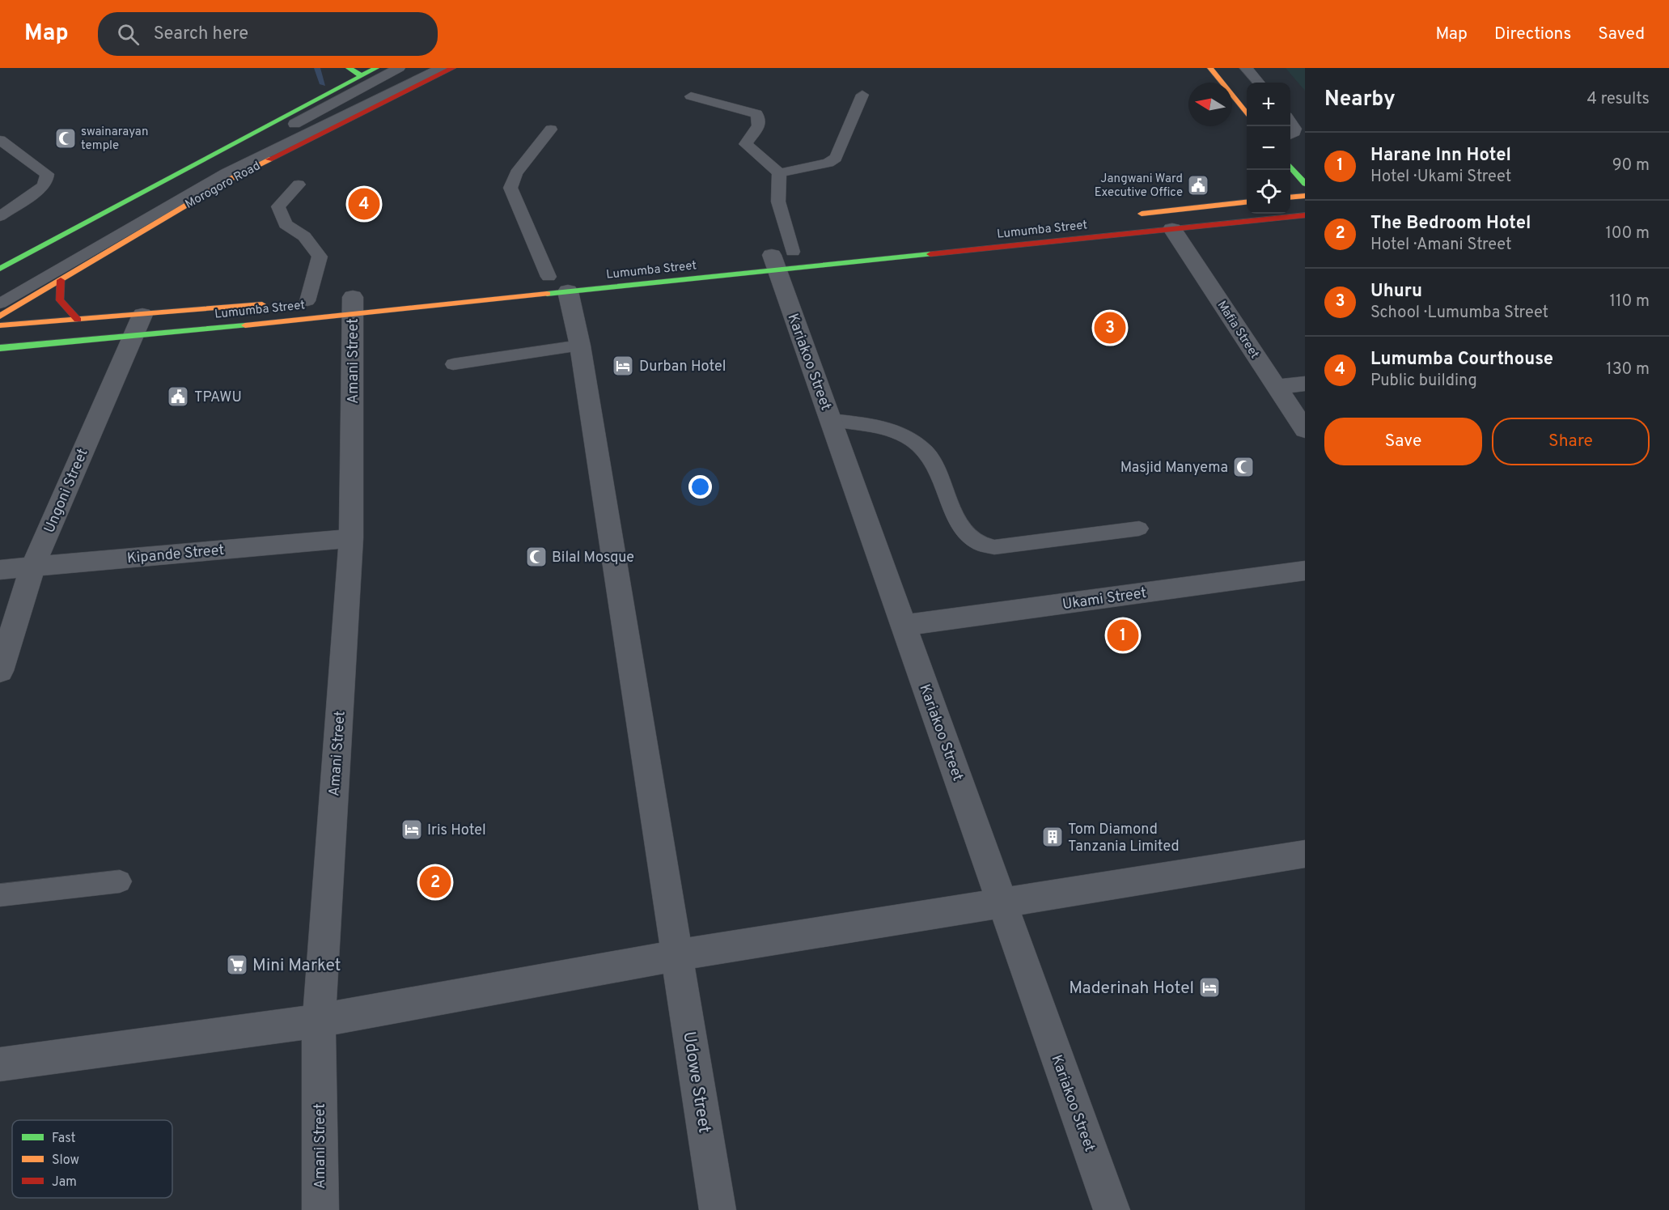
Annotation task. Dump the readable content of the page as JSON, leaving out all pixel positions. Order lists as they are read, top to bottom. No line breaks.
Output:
{"streets":{"main road":["Morogoro Road","Lumumba Street"],"street":["Mafia Street","Amani Street","Kariakoo Street","Ungoni Street","Kipande Street","Ukami Street","Udowe Street"]},"crossings":[["Lumumba Street","Mafia Street"],["Lumumba Street","Amani Street"],["Lumumba Street","Kariakoo Street"],["Lumumba Street","Ungoni Street"],["Lumumba Street","Udowe Street"],["Amani Street","Kipande Street"],["Kariakoo Street","Ukami Street"],["Ungoni Street","Kipande Street"]],"places":{"mosque":["swainarayan temple","Masjid Manyema","Bilal Mosque"],"public building":["Jangwani Ward Executive Office","TPAWU"],"hotel":["Durban Hotel","Iris Hotel","Maderinah Hotel"],"building":["Tom Diamond Tanzania Limited"],"supermarket":["Mini Market"]},"legend":["Fast","Slow","Jam"],"north":"left","page":{"header":"Map","search":"Search here","nav":["Map","Directions","Saved"],"heading":["Nearby","4 results"],"map_buttons":["+","−"],"list":[{"mark":"1","name":"Harane Inn Hotel","note":"Hotel · Ukami Street","value":"90 m"},{"mark":"2","name":"The Bedroom Hotel","note":"Hotel · Amani Street","value":"100 m"},{"mark":"3","name":"Uhuru","note":"School · Lumumba Street","value":"110 m"},{"mark":"4","name":"Lumumba Courthouse","note":"Public building","value":"130 m"}],"pins":["4","3","1","2"],"buttons":["Save","Share"]}}
